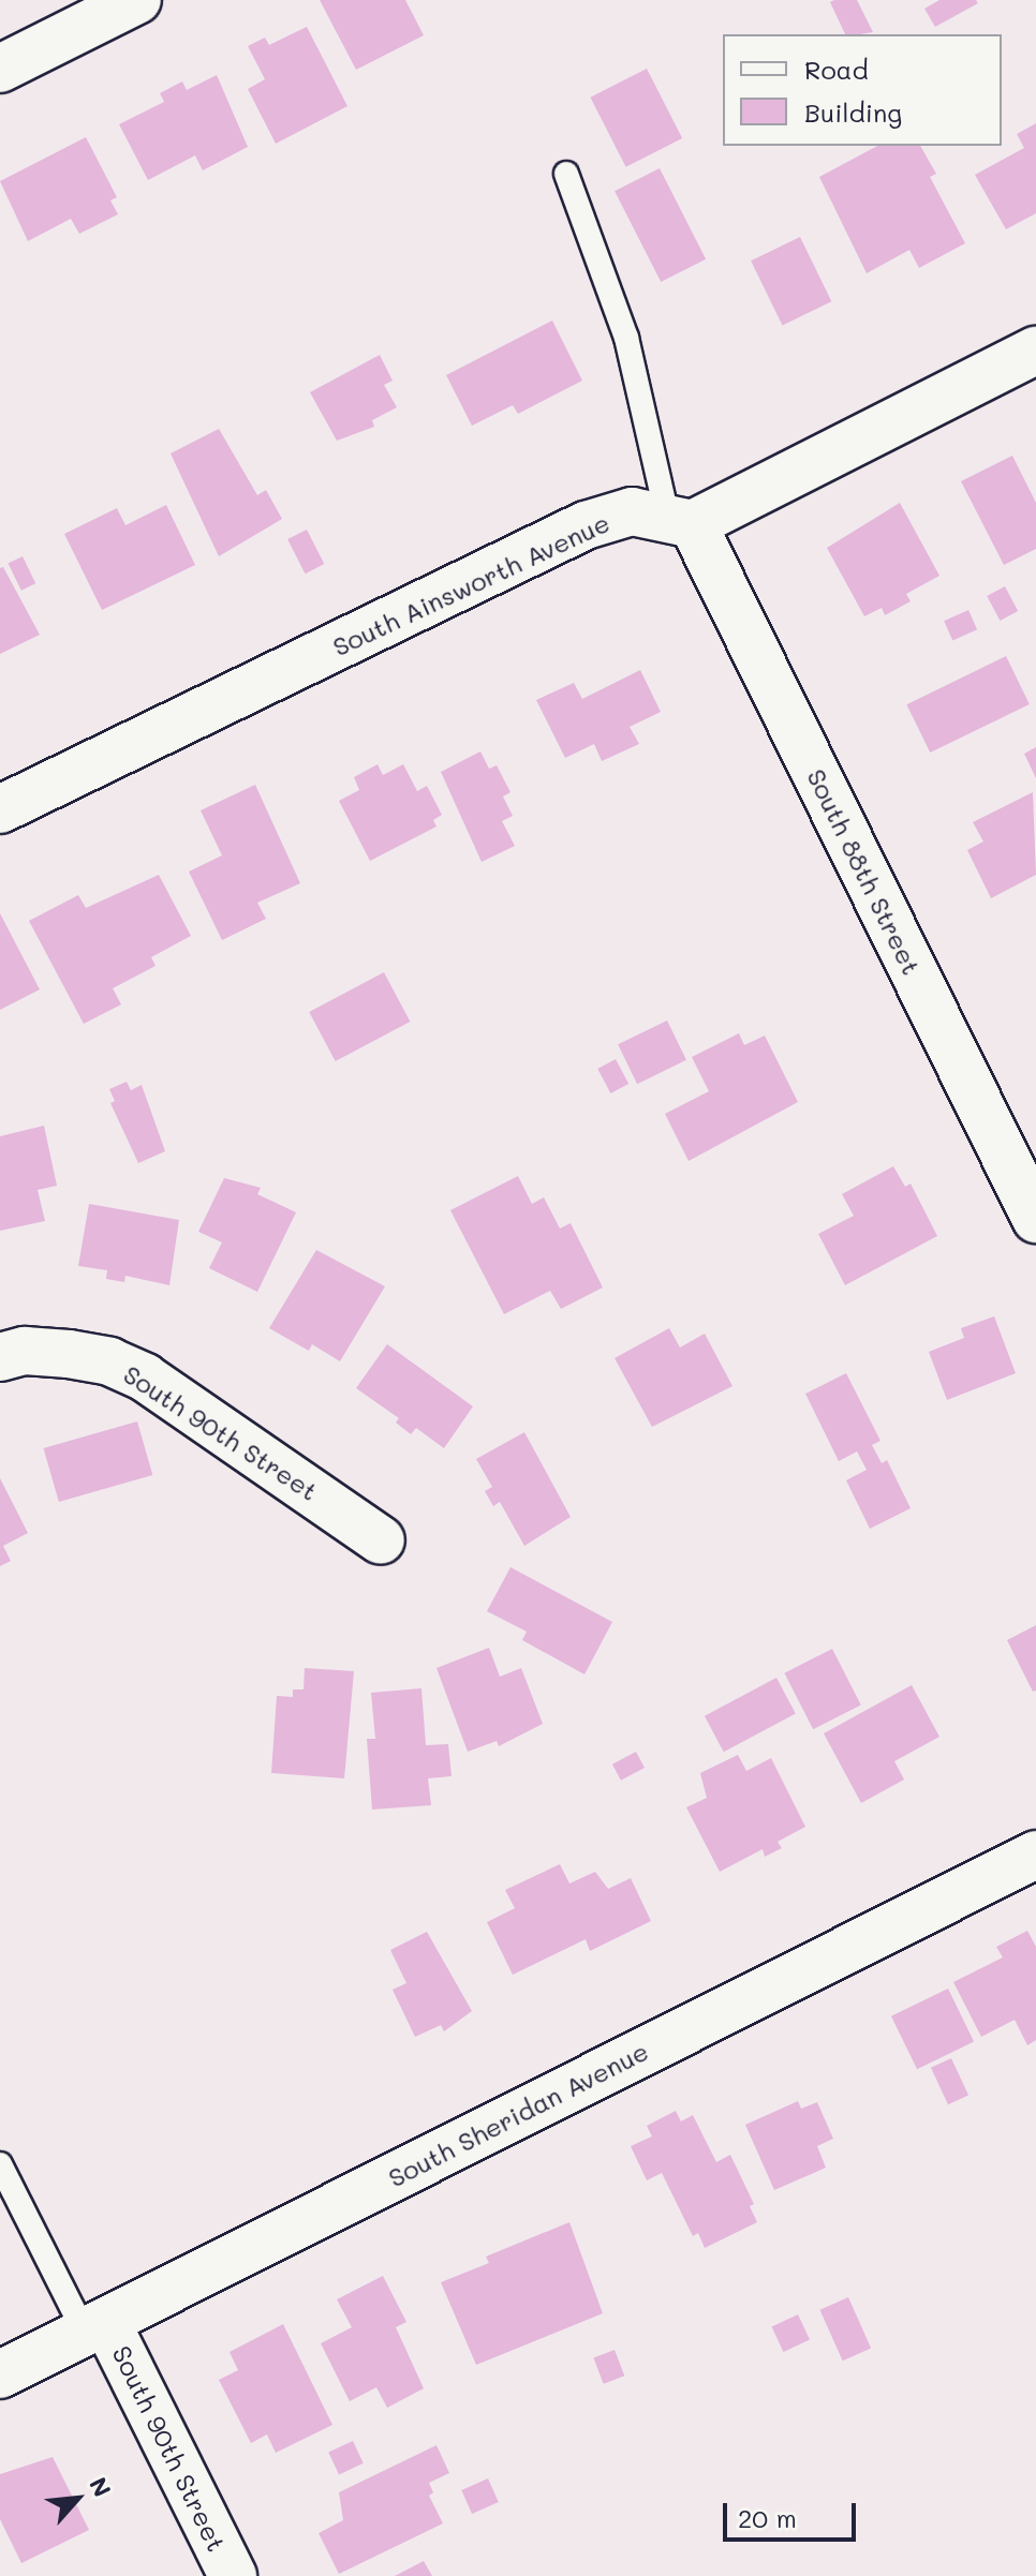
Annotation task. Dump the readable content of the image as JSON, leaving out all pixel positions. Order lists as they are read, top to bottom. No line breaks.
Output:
{"streets":{"street":["South Ainsworth Avenue","South 88th Street","South 90th Street","South Sheridan Avenue"]},"crossings":[["South Ainsworth Avenue","South 88th Street"],["South 90th Street","South Sheridan Avenue"]],"legend":["Road","Building"],"scale_bar":"20 m","north":"top right"}
